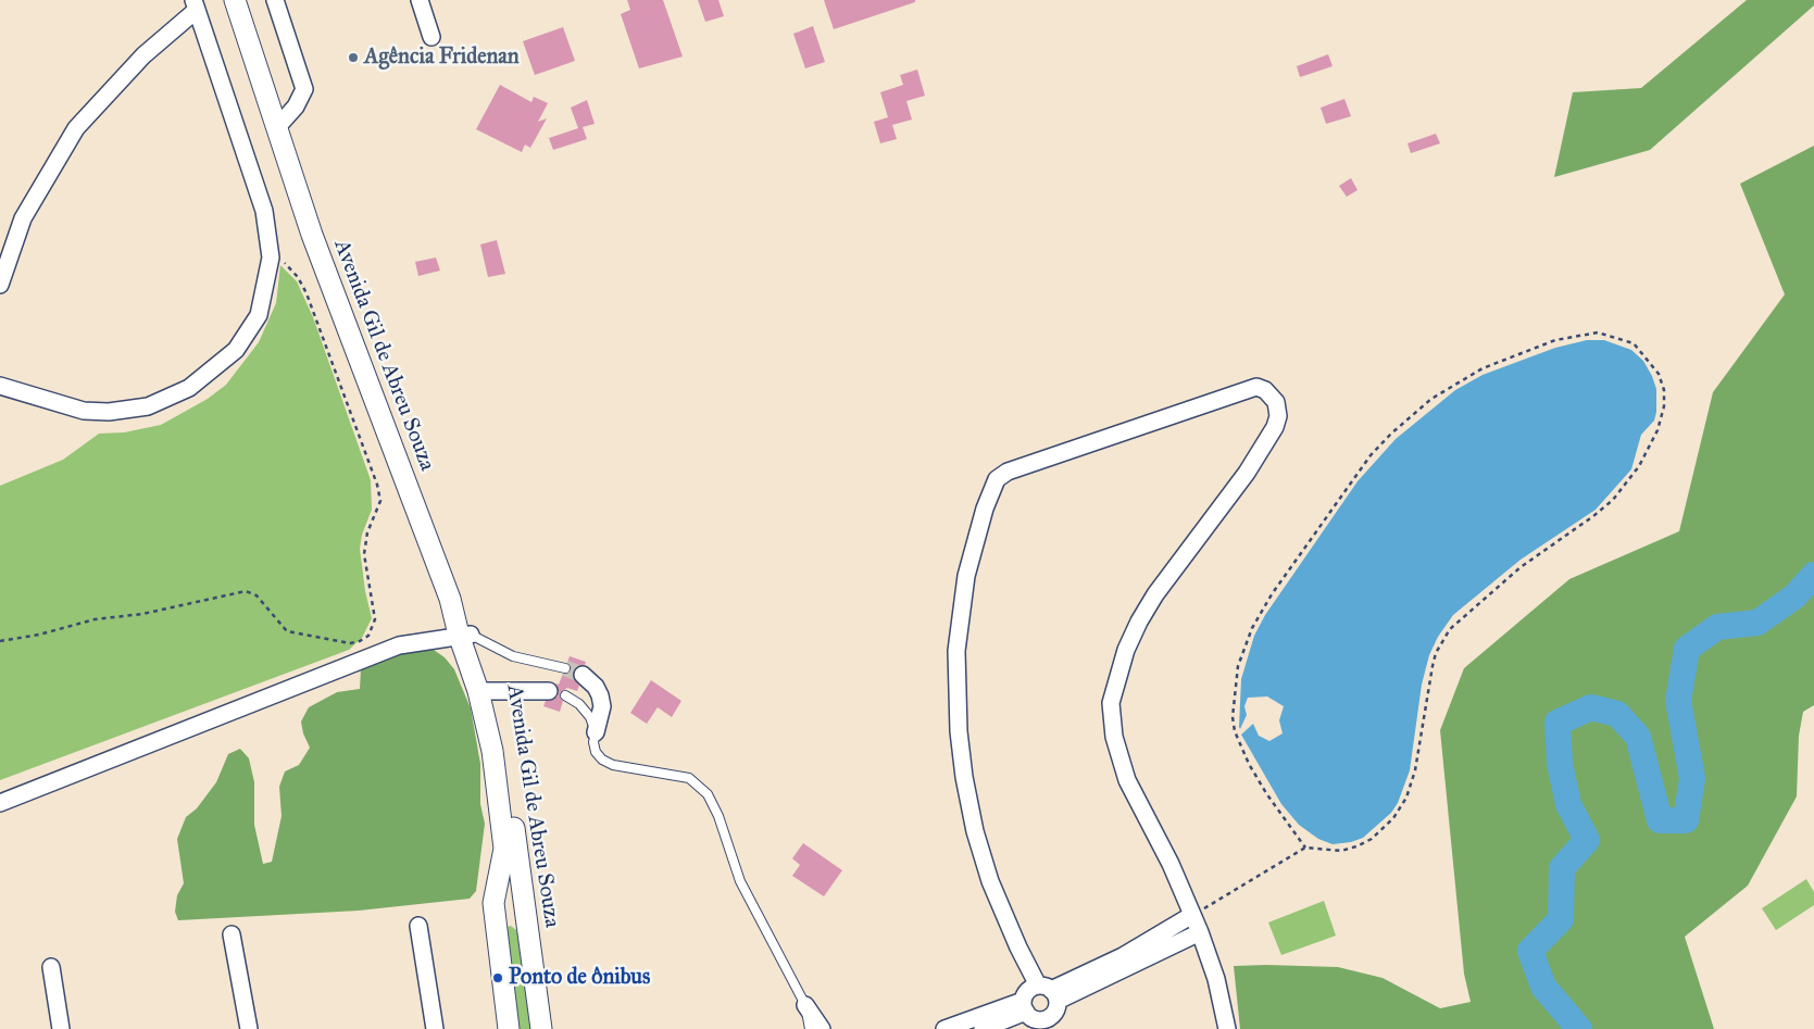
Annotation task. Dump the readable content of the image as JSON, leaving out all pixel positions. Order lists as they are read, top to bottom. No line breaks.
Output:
{"streets":{"street":["Avenida Gil de Abreu Souza"]},"places":["Agência Fridenan","Ponto de ônibus"]}
